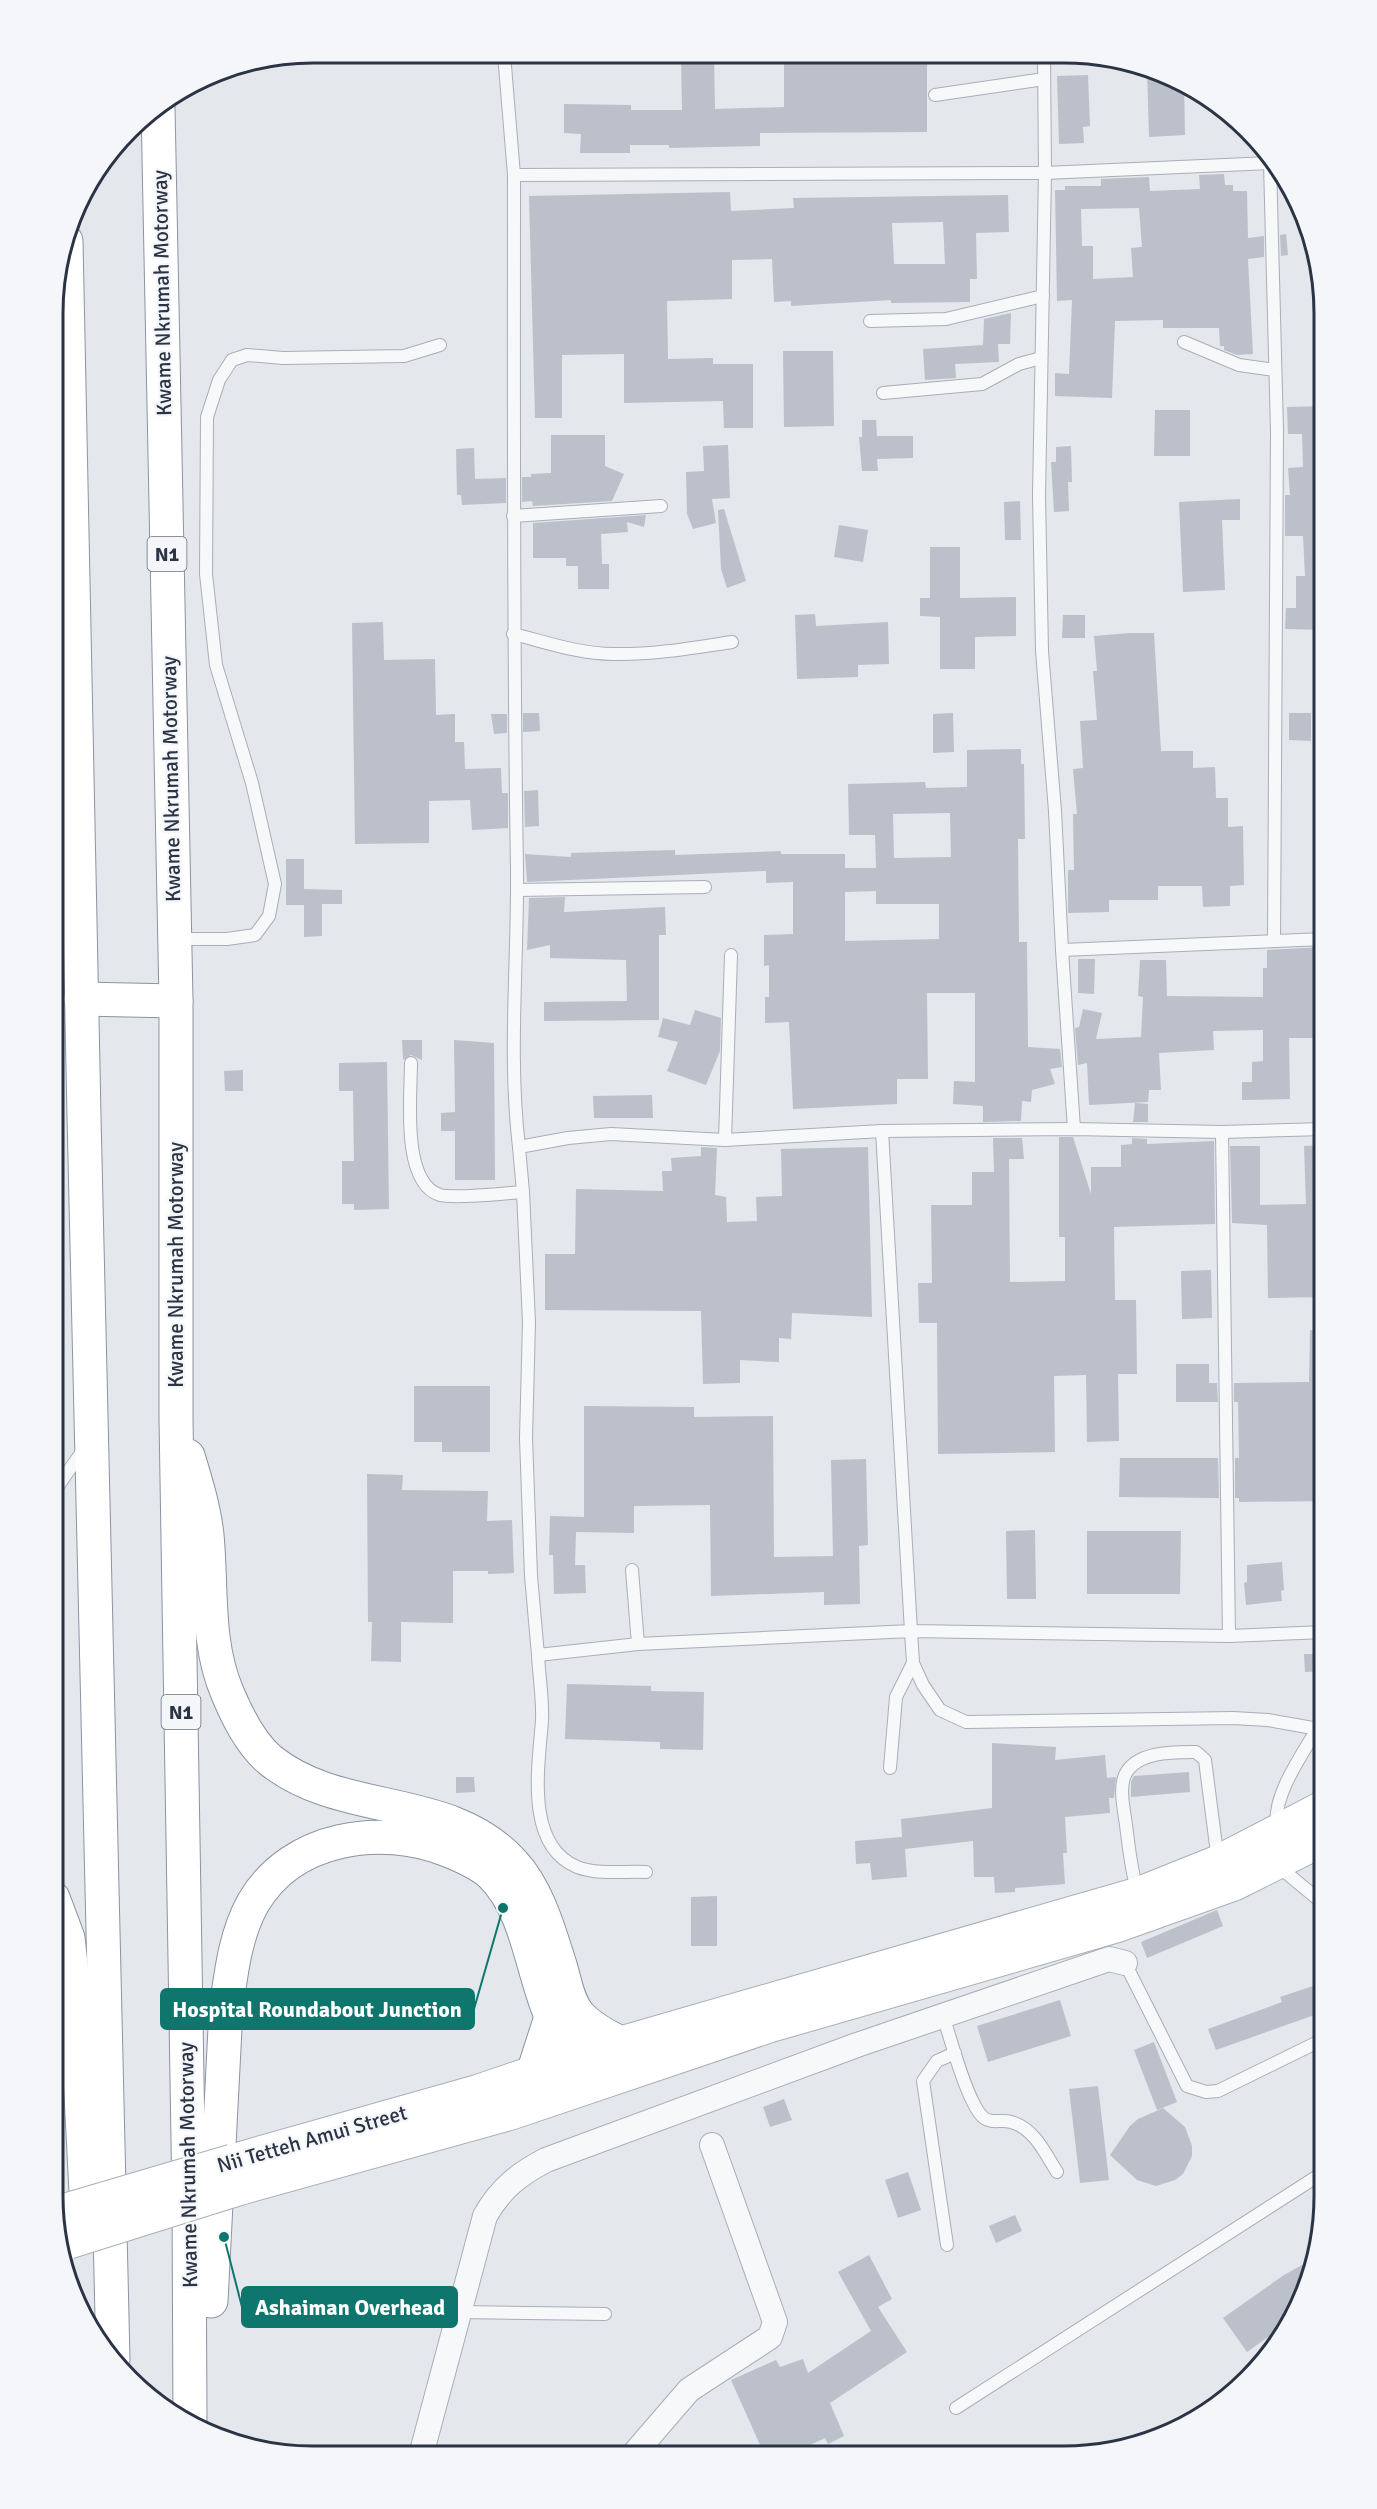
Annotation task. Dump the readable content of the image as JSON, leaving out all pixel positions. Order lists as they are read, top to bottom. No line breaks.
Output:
{"streets":{"main road":["Kwame Nkrumah Motorway","N1","Nii Tetteh Amui Street"]},"places":["Hospital Roundabout Junction","Ashaiman Overhead"]}
